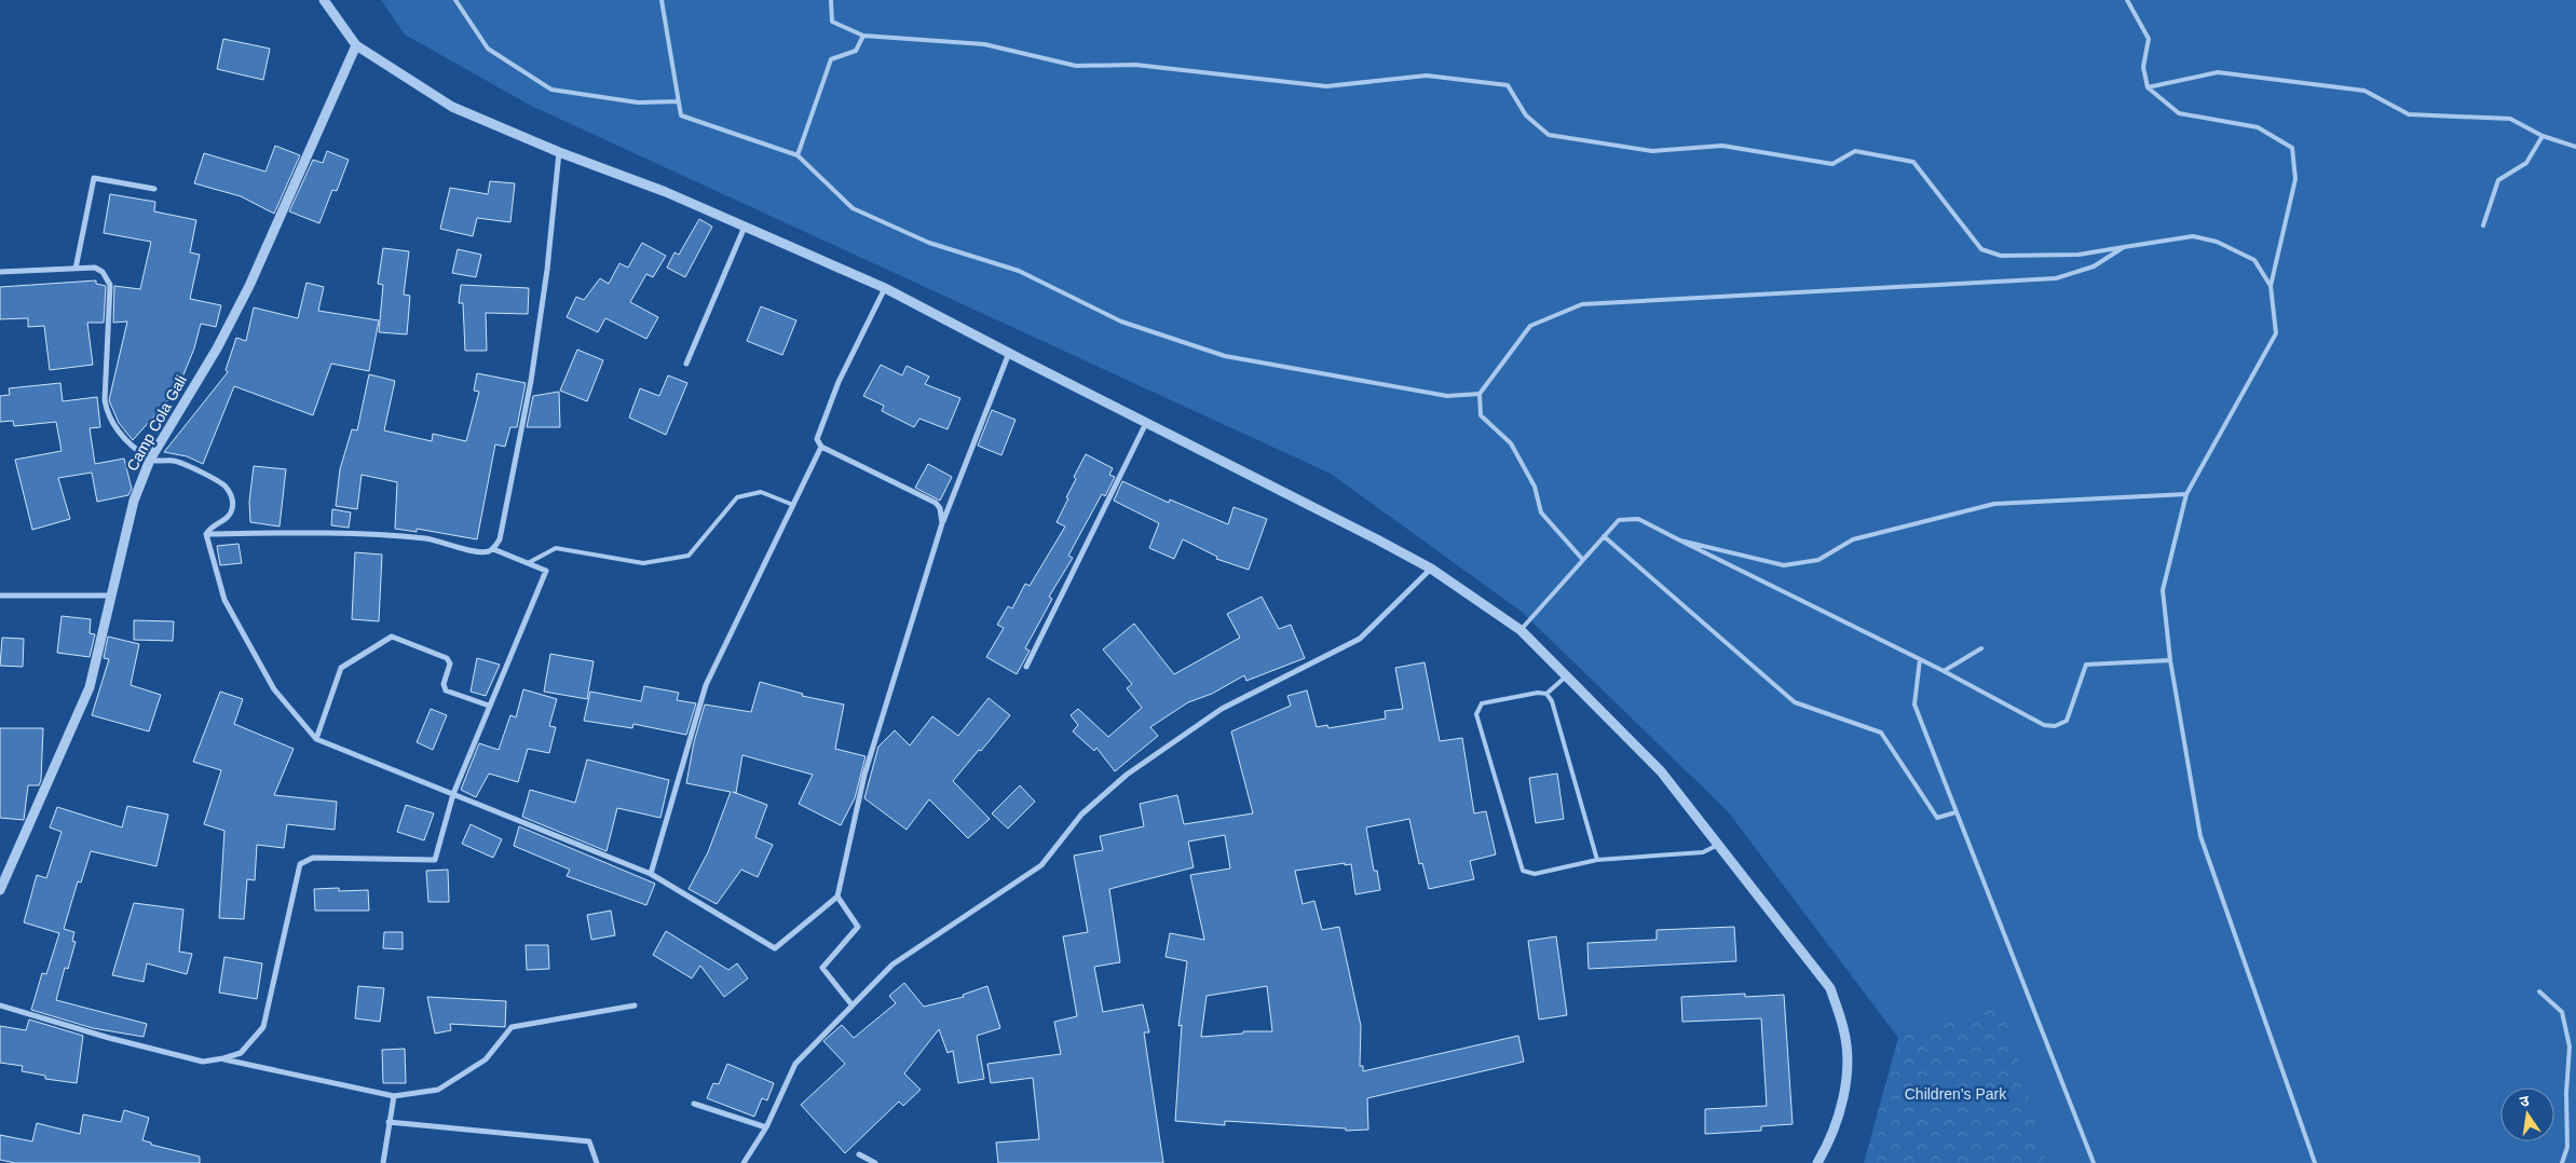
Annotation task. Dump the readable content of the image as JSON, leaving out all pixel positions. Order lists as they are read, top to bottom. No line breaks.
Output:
{"streets":{"street":["Camp Cola Gali"]},"parks":["Children's Park"],"north":"top"}
